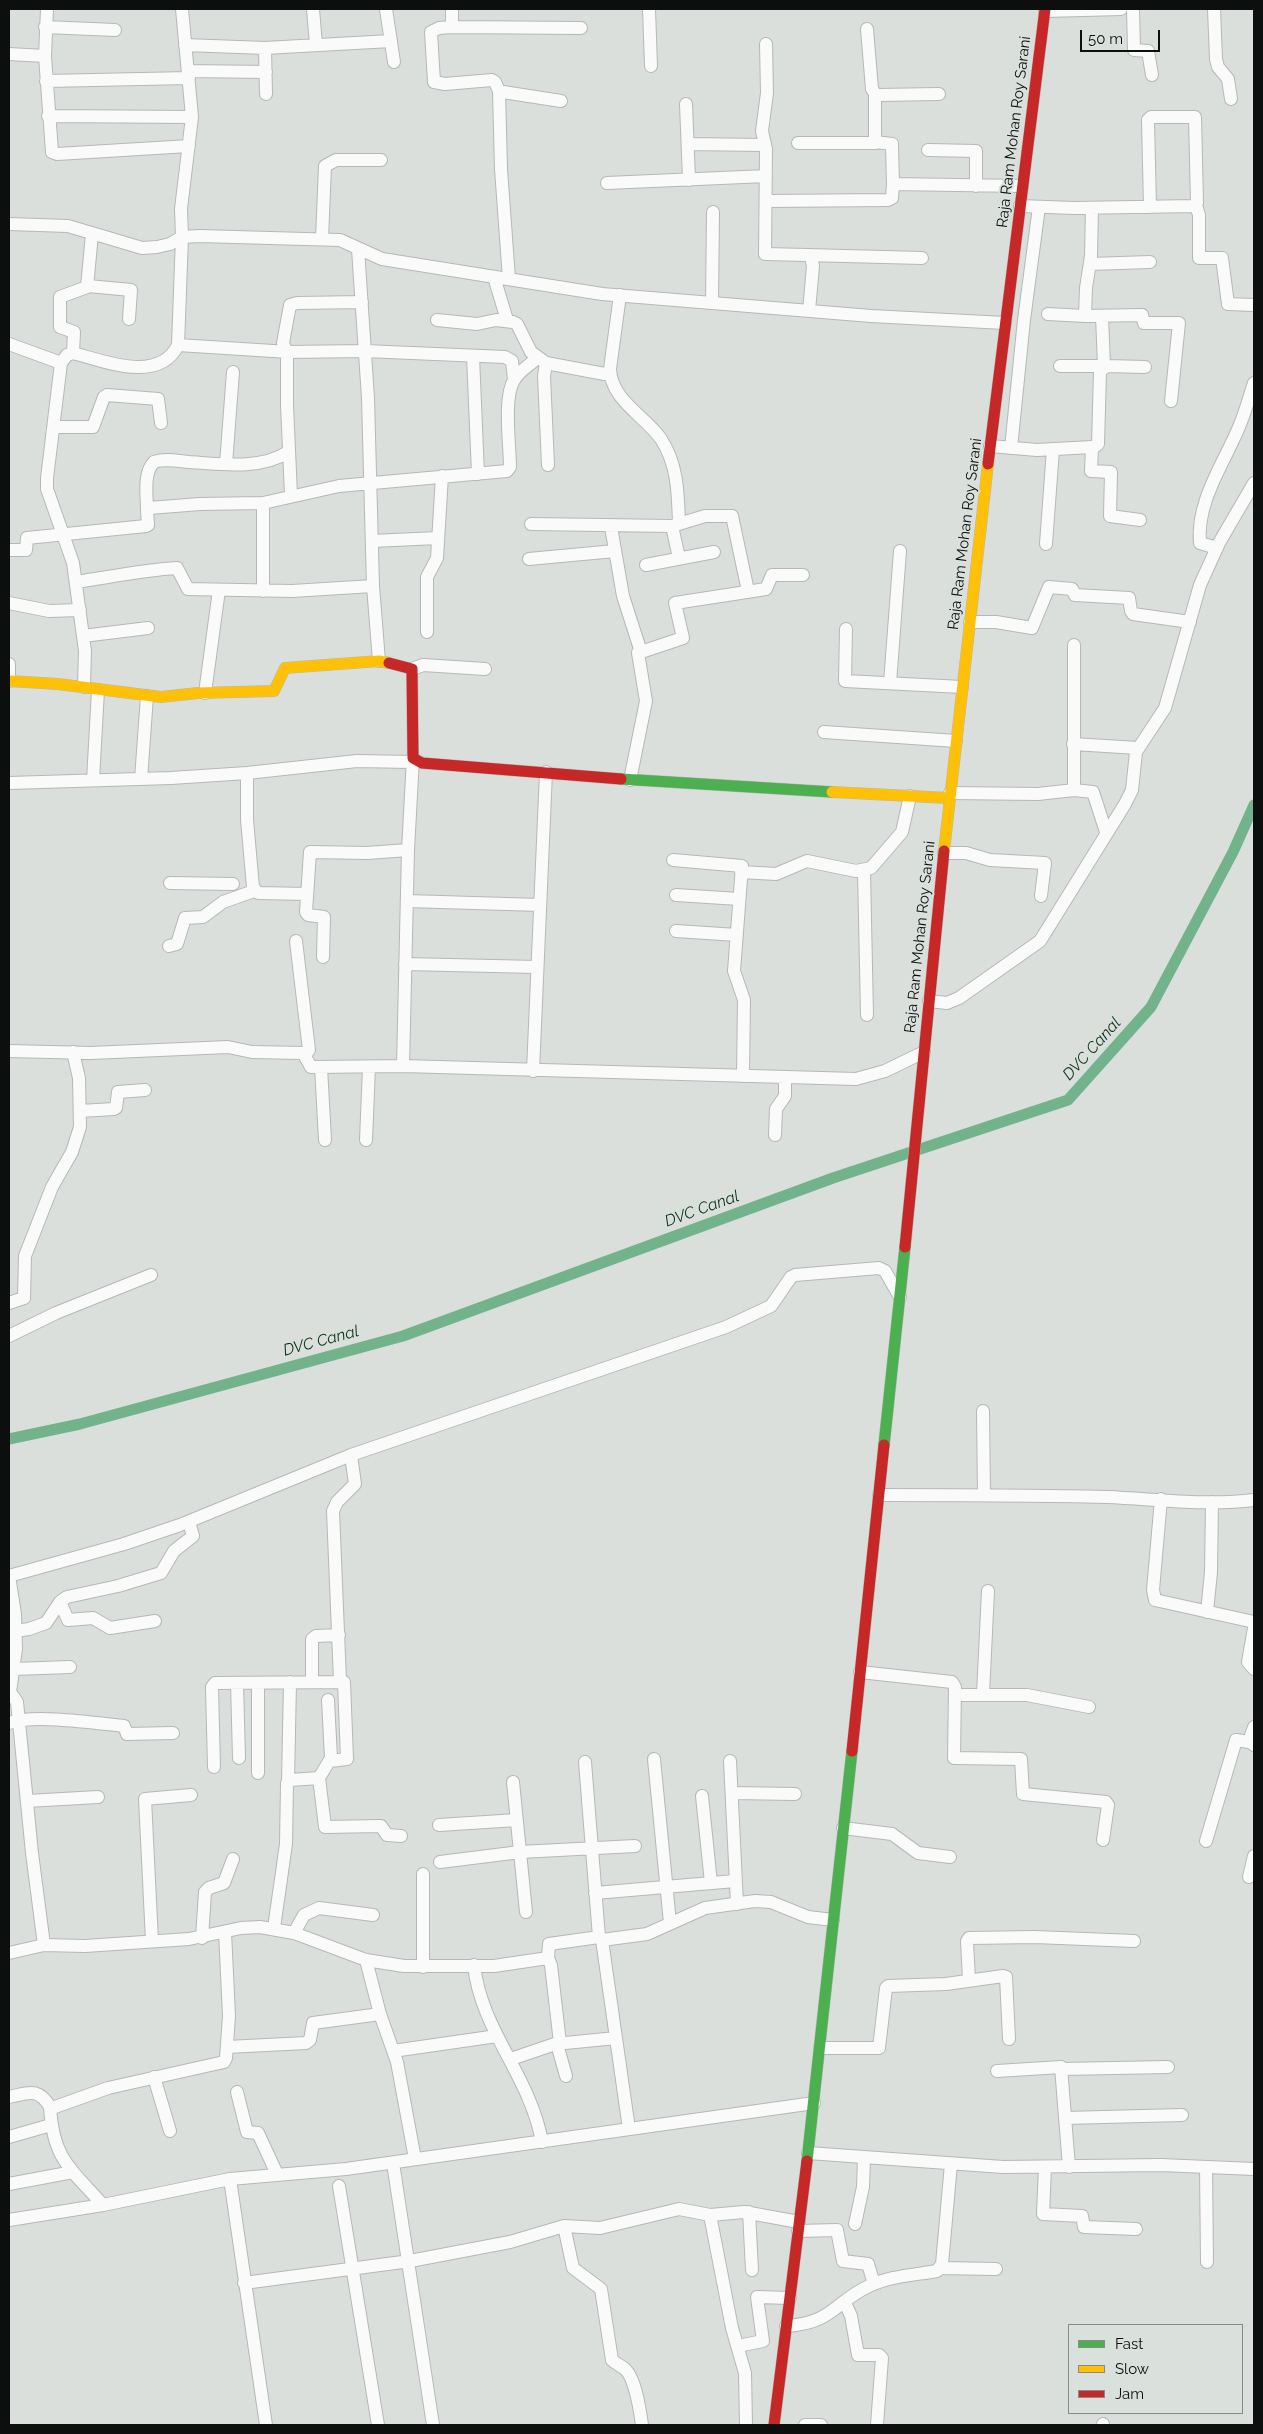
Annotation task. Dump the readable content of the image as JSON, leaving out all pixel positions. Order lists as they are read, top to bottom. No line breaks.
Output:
{"streets":{"street":["Raja Ram Mohan Roy Sarani"]},"water":["DVC Canal"],"legend":["Fast","Slow","Jam"],"scale_bar":"50 m"}
